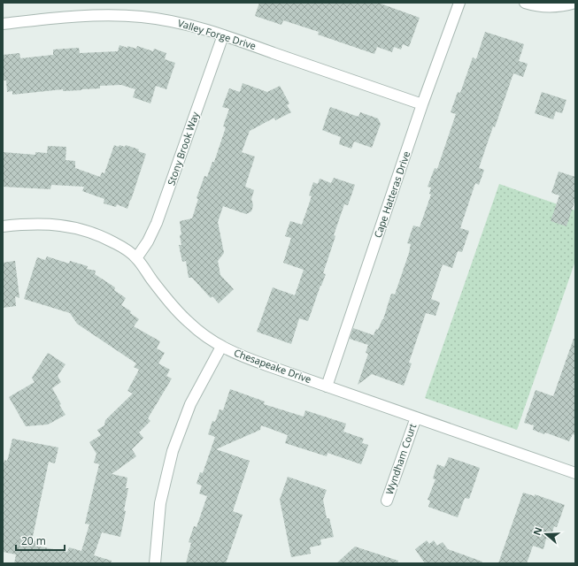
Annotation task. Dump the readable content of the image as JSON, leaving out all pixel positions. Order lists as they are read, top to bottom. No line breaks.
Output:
{"streets":{"street":["Valley Forge Drive","Stony Brook Way","Cape Hatteras Drive","Chesapeake Drive","Wyndham Court"]},"crossings":[["Valley Forge Drive","Stony Brook Way"],["Valley Forge Drive","Cape Hatteras Drive"],["Stony Brook Way","Chesapeake Drive"],["Cape Hatteras Drive","Chesapeake Drive"],["Chesapeake Drive","Wyndham Court"]],"scale_bar":"20 m","north":"left"}
